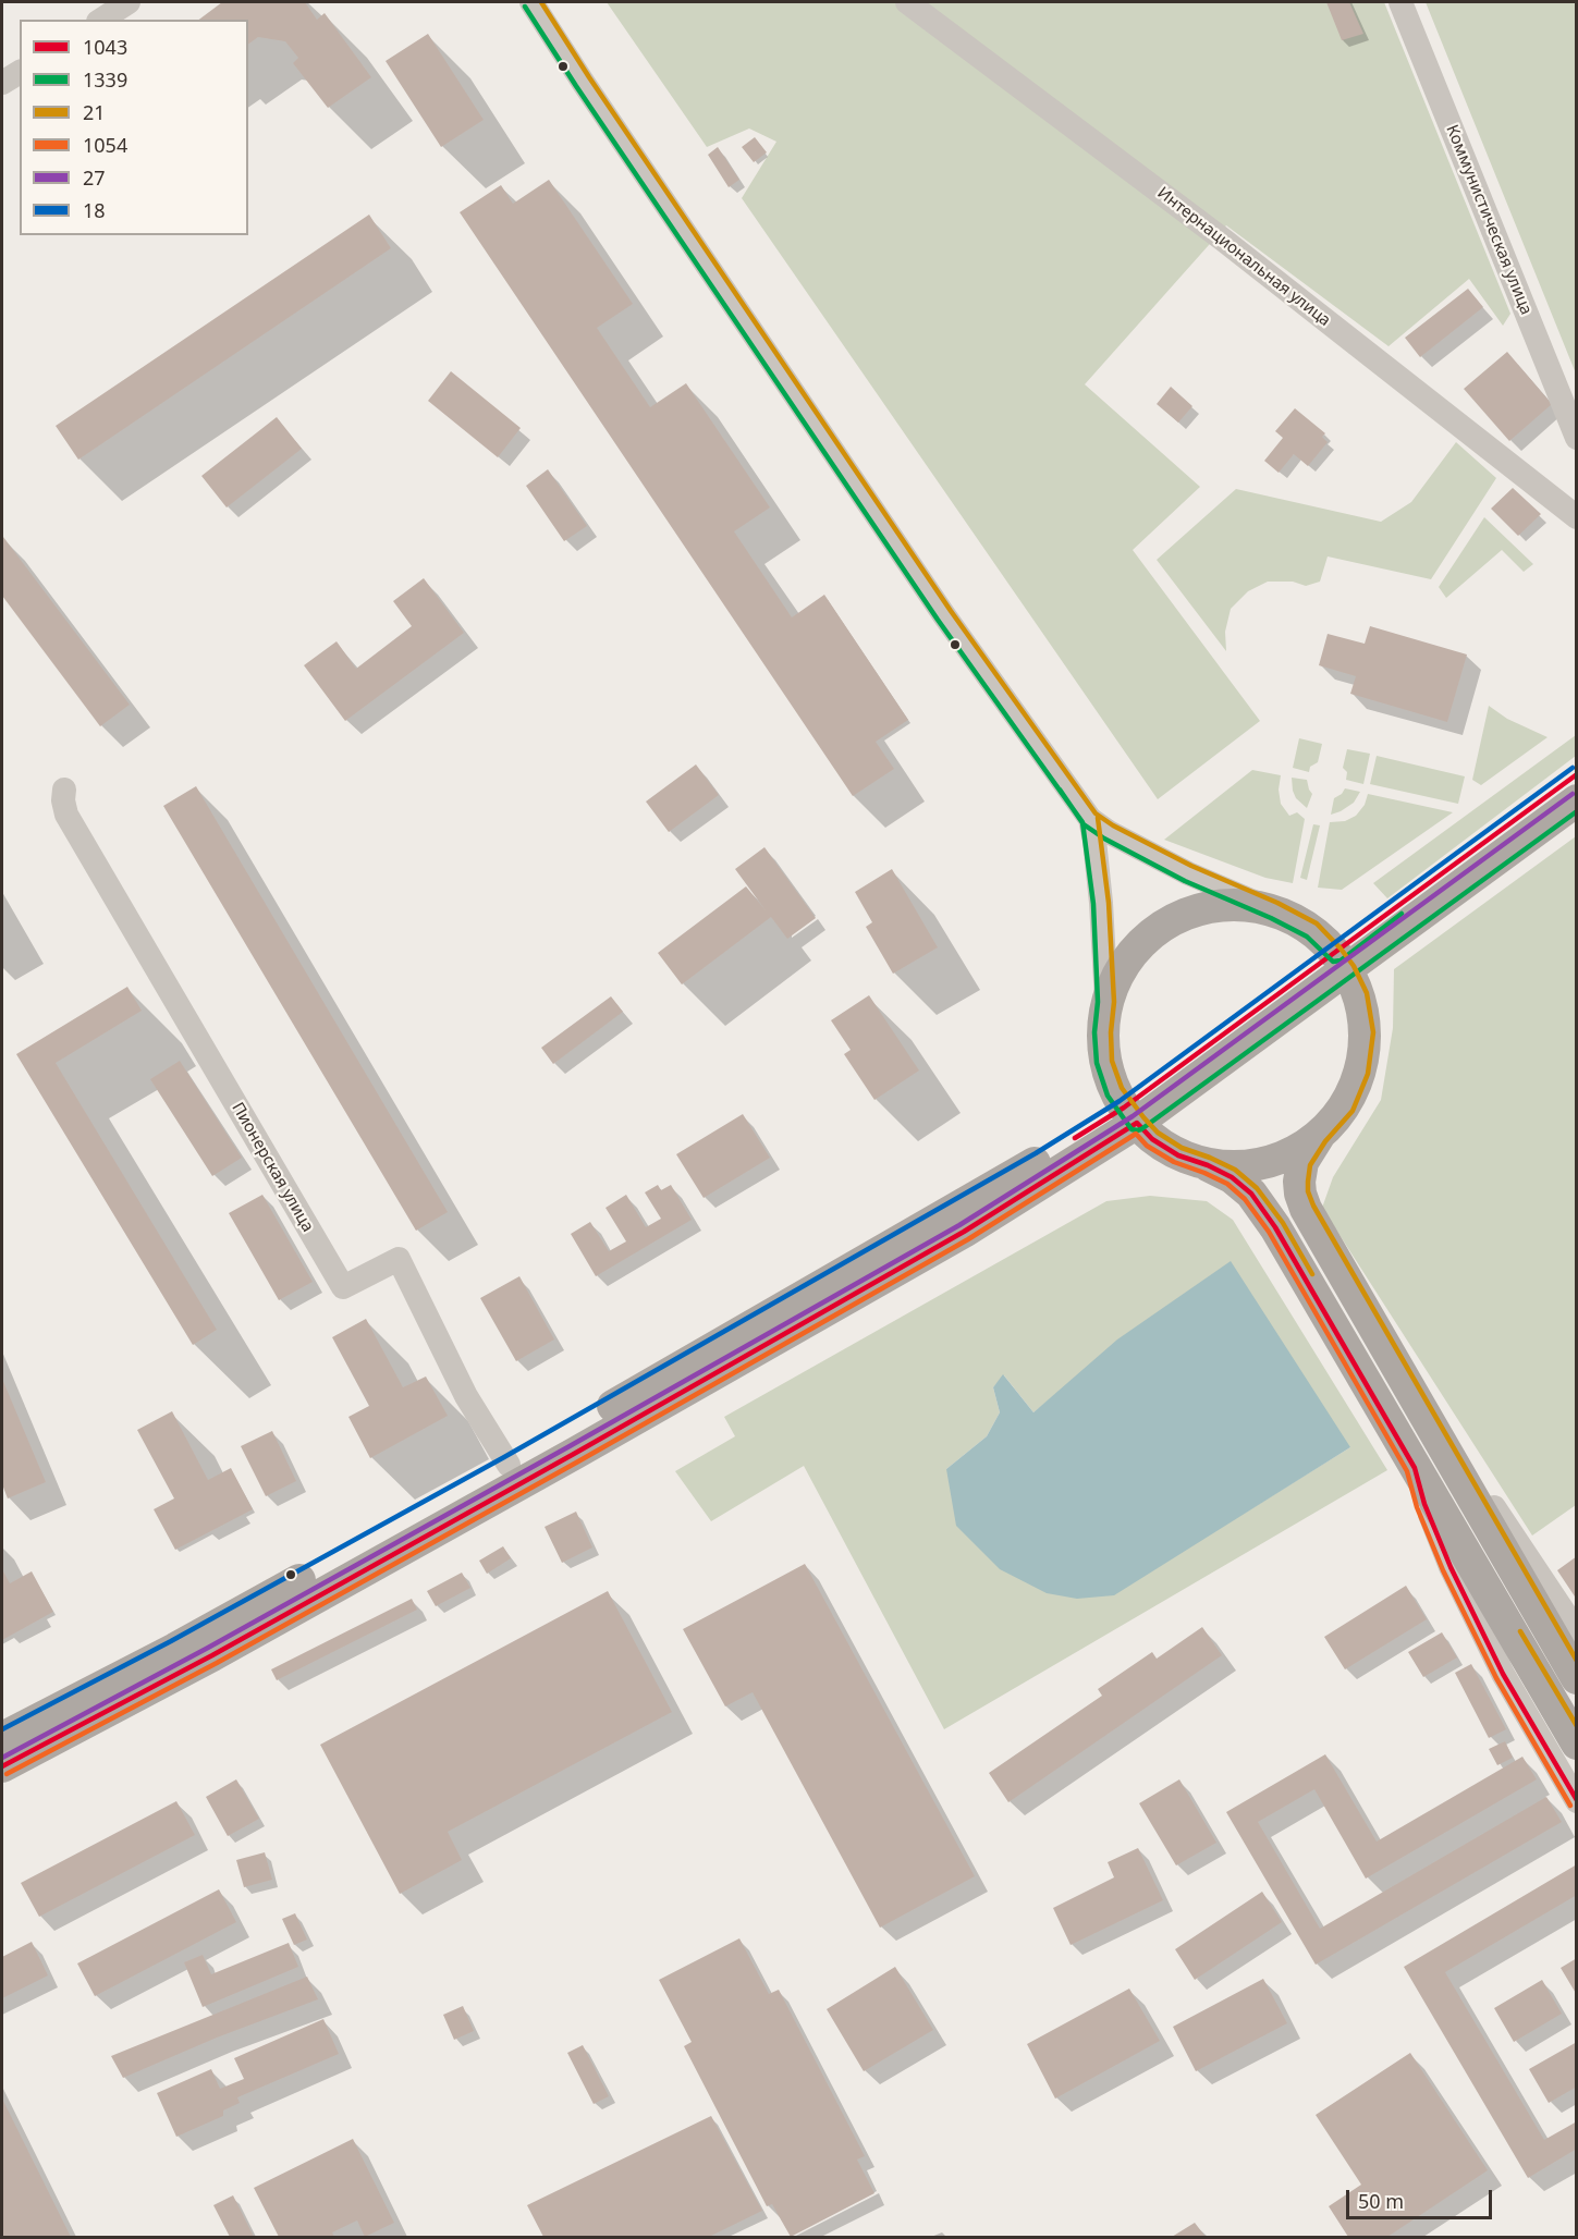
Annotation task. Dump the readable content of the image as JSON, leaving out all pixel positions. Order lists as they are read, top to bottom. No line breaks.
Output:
{"streets":{"street":["Коммунистическая улица","Интернациональная улица","Пионерская улица"]},"lines":["transit line 21","transit line 1339","transit line 18","transit line 1043","transit line 27","transit line 1054"],"legend":["1043","1339","21","1054","27","18"],"scale_bar":"50 m"}
